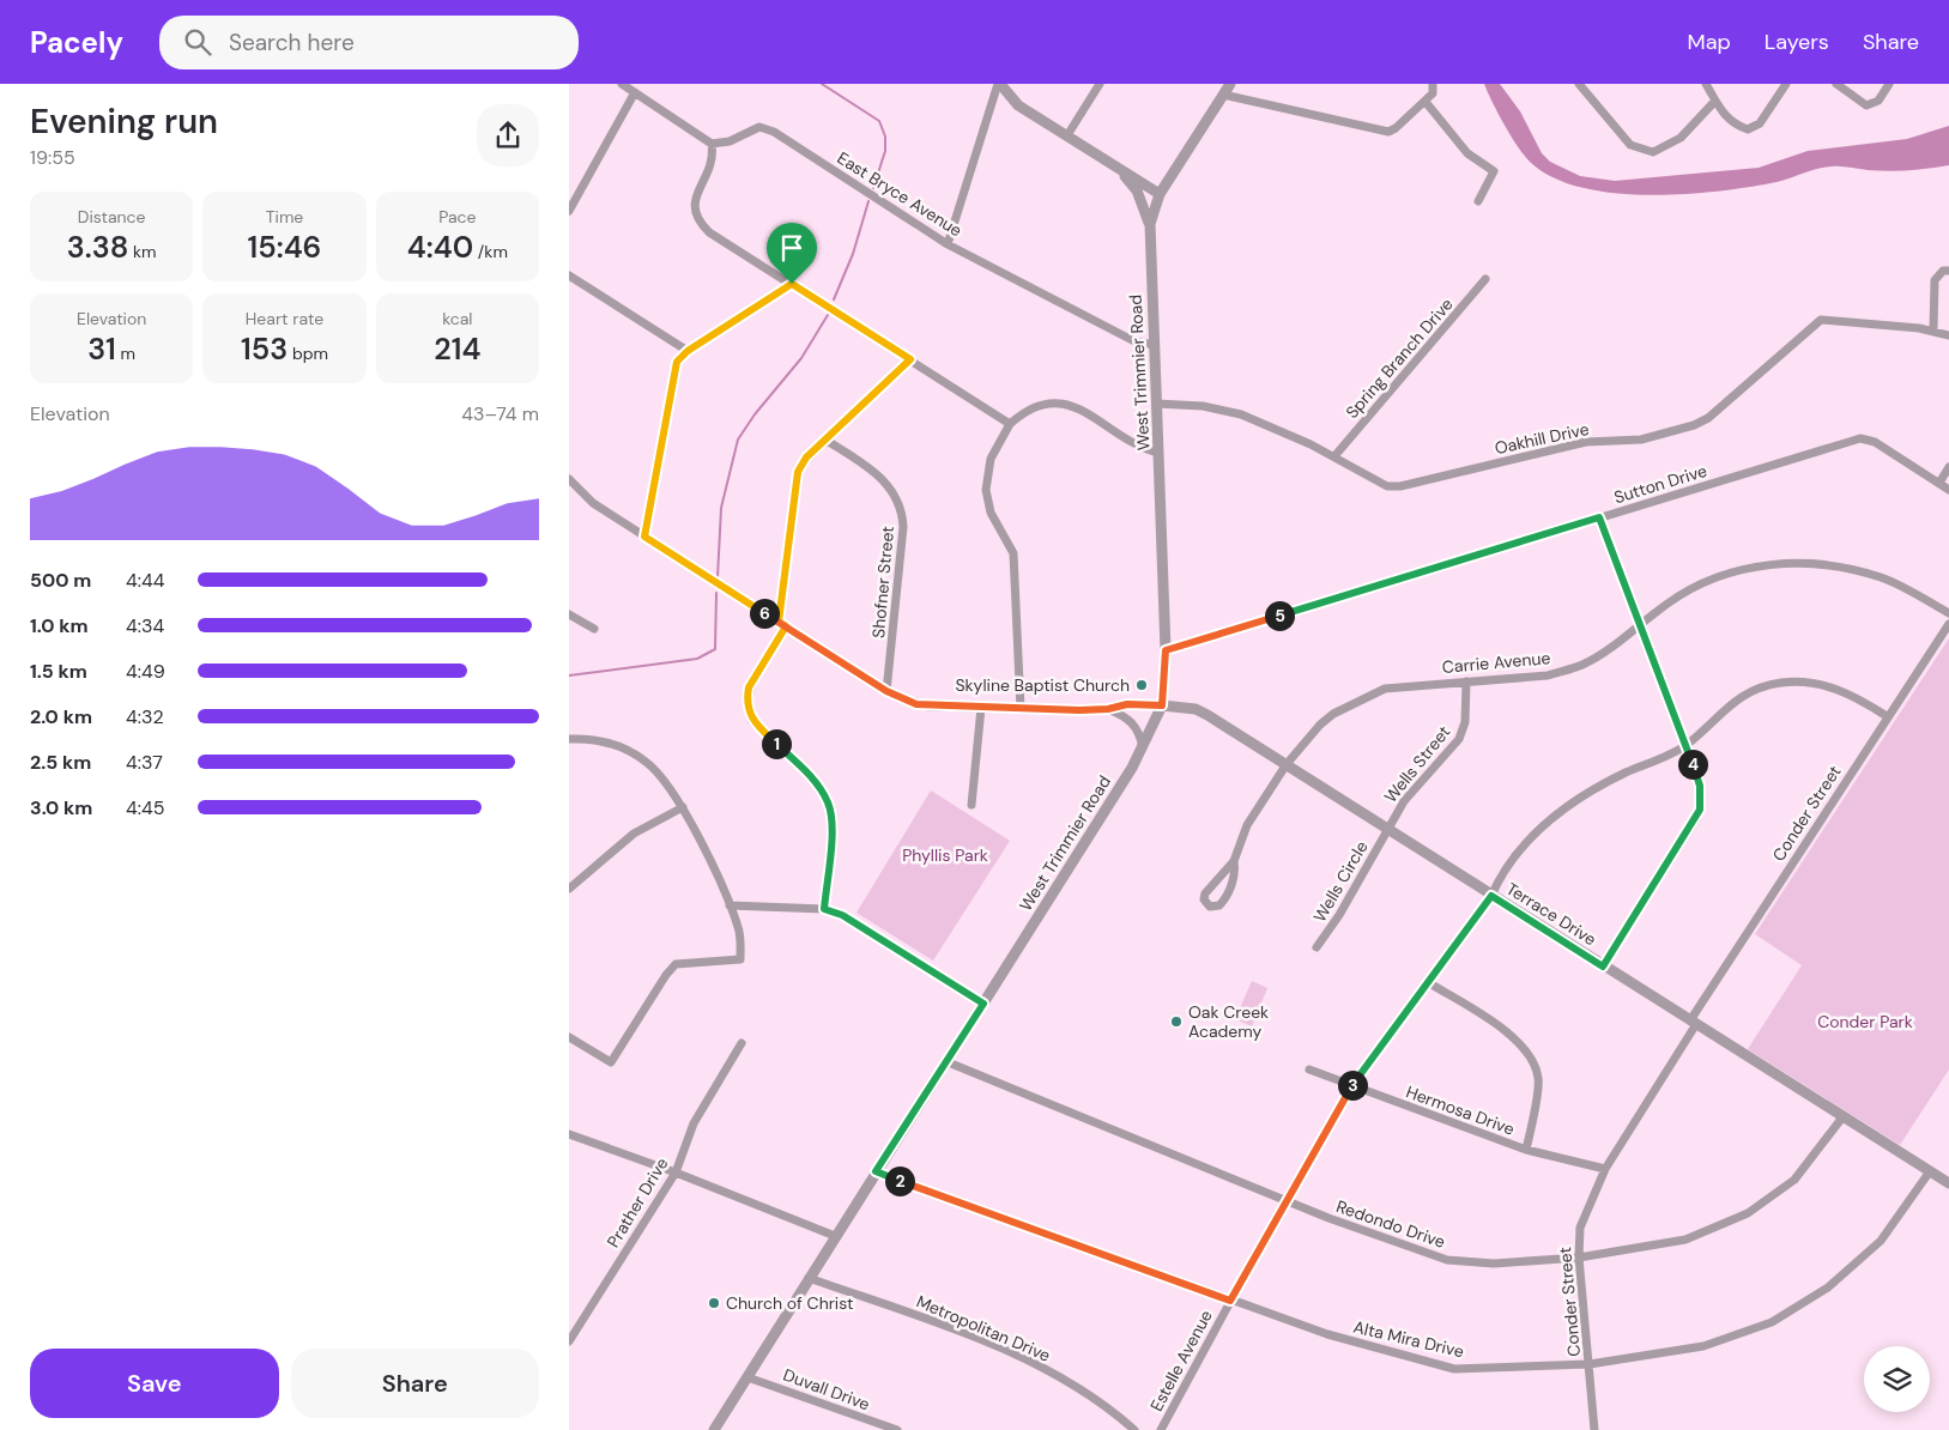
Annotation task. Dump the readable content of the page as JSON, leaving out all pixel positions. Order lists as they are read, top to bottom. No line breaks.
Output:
{"streets":{"street":["East Bryce Avenue","Spring Branch Drive","West Trimmier Road","Oakhill Drive","Sutton Drive","Shofner Street","Carrie Avenue","Wells Street","Conder Street","Wells Circle","Terrace Drive","Hermosa Drive","Prather Drive","Redondo Drive","Metropolitan Drive","Alta Mira Drive","Estelle Avenue","Duvall Drive"]},"crossings":[["East Bryce Avenue","West Trimmier Road"],["Spring Branch Drive","Oakhill Drive"],["West Trimmier Road","Oakhill Drive"],["West Trimmier Road","Sutton Drive"],["West Trimmier Road","Terrace Drive"],["West Trimmier Road","Redondo Drive"],["West Trimmier Road","Metropolitan Drive"],["West Trimmier Road","Alta Mira Drive"],["West Trimmier Road","Duvall Drive"],["Carrie Avenue","Wells Street"],["Carrie Avenue","Terrace Drive"],["Wells Street","Wells Circle"],["Wells Street","Terrace Drive"],["Conder Street","Terrace Drive"],["Conder Street","Hermosa Drive"],["Conder Street","Redondo Drive"],["Conder Street","Alta Mira Drive"],["Conder Street","Estelle Avenue"],["Wells Circle","Terrace Drive"],["Terrace Drive","Redondo Drive"],["Terrace Drive","Alta Mira Drive"],["Terrace Drive","Estelle Avenue"],["Hermosa Drive","Estelle Avenue"],["Redondo Drive","Estelle Avenue"],["Alta Mira Drive","Estelle Avenue"]],"parks":["Phyllis Park","Conder Park"],"places":["Skyline Baptist Church","Oak Creek Academy","Church of Christ"],"page":{"header":"Pacely","search":"Search here","nav":["Map","Layers","Share"],"heading":["Evening run","19:55"],"stats":[["Distance","3.38 km"],["Time","15:46"],["Pace","4:40 /km"],["Elevation","31 m"],["Heart rate","153 bpm"],["kcal","214"]],"chart":["Elevation","43–74 m"],"list":[{"name":"500 m","note":"4:44"},{"name":"1.0 km","note":"4:34"},{"name":"1.5 km","note":"4:49"},{"name":"2.0 km","note":"4:32"},{"name":"2.5 km","note":"4:37"},{"name":"3.0 km","note":"4:45"}],"pins":["6","5","1","4","3","2"],"buttons":["Save","Share"]}}
